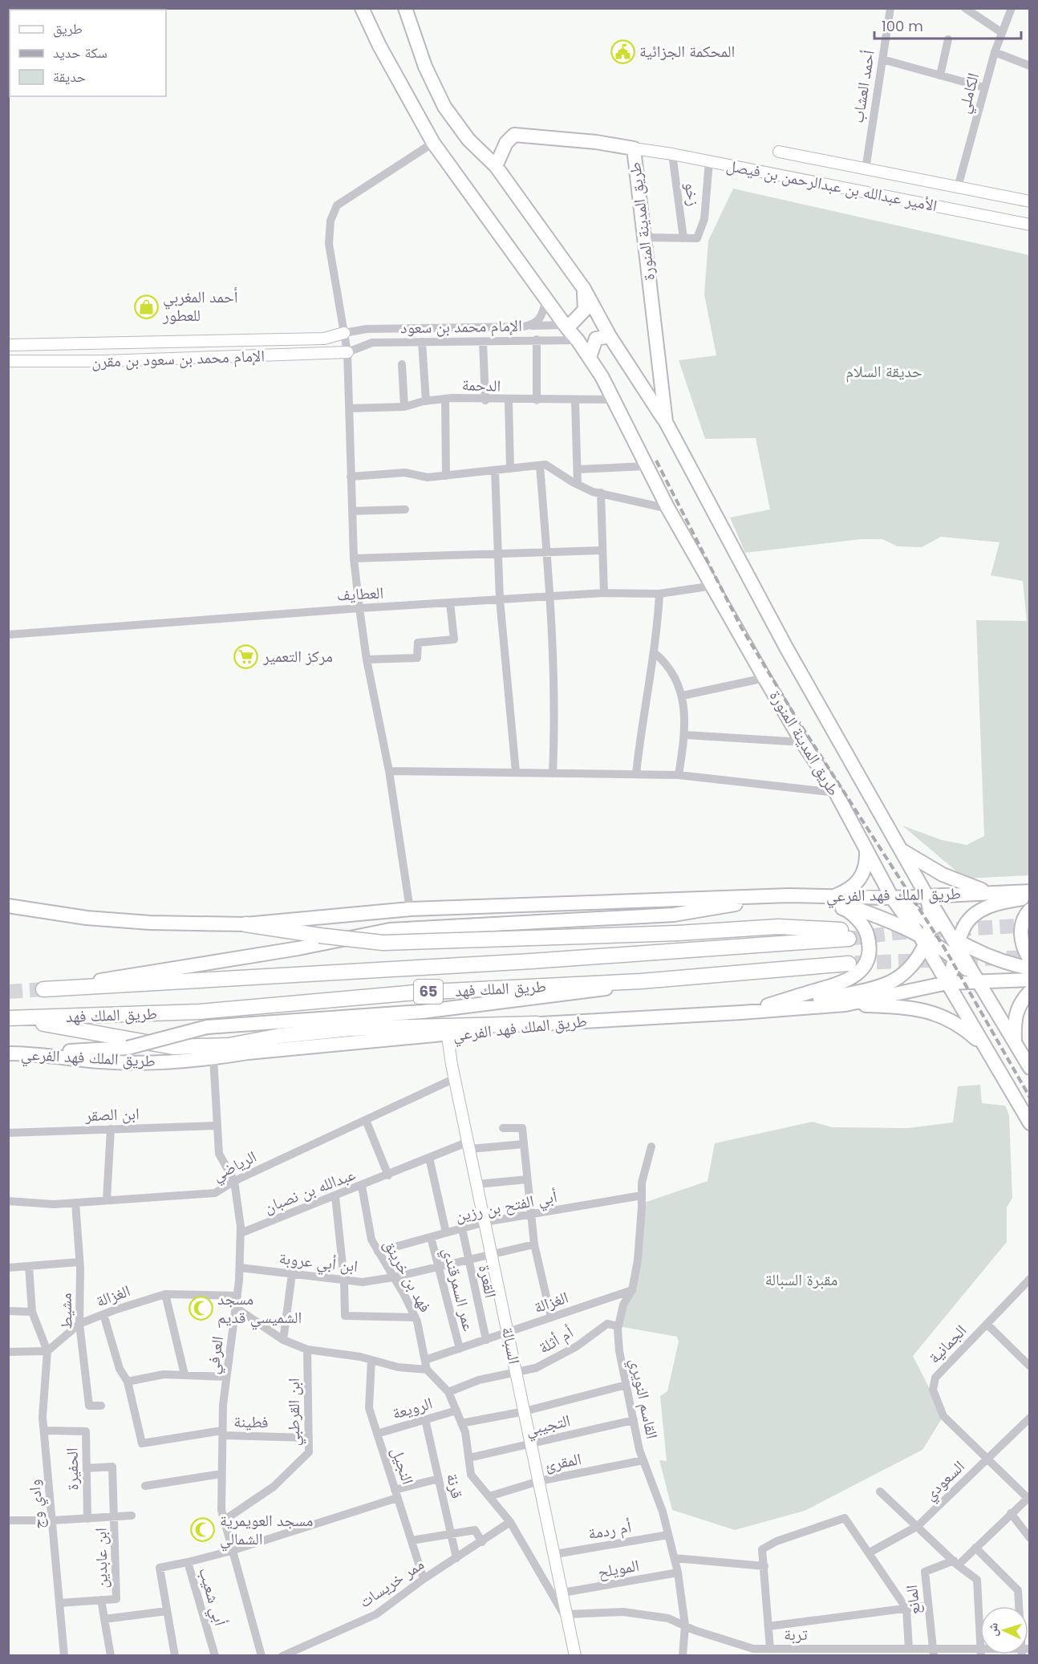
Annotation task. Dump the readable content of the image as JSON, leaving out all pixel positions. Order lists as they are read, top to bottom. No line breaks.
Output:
{"streets":{"highway":["طريق الملك فهد","65"],"main road":["الأمير عبدالله بن عبدالرحمن بن فيصل","طريق المدينة المنورة","الإمام محمد بن سعود بن مقرن","طريق الملك فهد الفرعي","السبالة"],"street":["أحمد العشاب","الكاملي","زخو","الإمام محمد بن سعود","الدحمة","العطايف","ابن الصقر","الرياضي","عبدالله بن نصبان","أبي الفتح بن رزين","ابن أبي عروبة","فهد بن خرينق","القعرة","عمر السمرقندي","الغزالة","مشيط","أم أثلة","الجمانية","العرفي","القاسم النويري","الرويعة","ابن القرطبي","فطينة","التجيبي","المقرئ","النجيل","الحفيرة","السعودي","قرنة","وادي وج","أم ردمة","ابن عابدين","المويلح","ممر خريسات","أبي شعيب","المانع","تربة"]},"crossings":[["أحمد العشاب","الأمير عبدالله بن عبدالرحمن بن فيصل"],["الكاملي","الأمير عبدالله بن عبدالرحمن بن فيصل"],["الأمير عبدالله بن عبدالرحمن بن فيصل","زخو"],["الأمير عبدالله بن عبدالرحمن بن فيصل","طريق المدينة المنورة"],["طريق المدينة المنورة","الإمام محمد بن سعود"],["طريق المدينة المنورة","الدحمة"],["طريق المدينة المنورة","العطايف"],["طريق المدينة المنورة","طريق الملك فهد الفرعي"],["الإمام محمد بن سعود","الإمام محمد بن سعود بن مقرن"],["طريق الملك فهد الفرعي","طريق الملك فهد"],["طريق الملك فهد الفرعي","السبالة"],["طريق الملك فهد الفرعي","العرفي"],["ابن الصقر","العرفي"],["الرياضي","مشيط"],["الرياضي","السبالة"],["الرياضي","العرفي"],["عبدالله بن نصبان","فهد بن خرينق"],["عبدالله بن نصبان","السبالة"],["عبدالله بن نصبان","العرفي"],["أبي الفتح بن رزين","فهد بن خرينق"],["أبي الفتح بن رزين","القعرة"],["أبي الفتح بن رزين","عمر السمرقندي"],["أبي الفتح بن رزين","السبالة"],["أبي الفتح بن رزين","القاسم النويري"],["ابن أبي عروبة","فهد بن خرينق"],["ابن أبي عروبة","القعرة"],["ابن أبي عروبة","عمر السمرقندي"],["ابن أبي عروبة","السبالة"],["ابن أبي عروبة","العرفي"],["فهد بن خرينق","الغزالة"],["القعرة","الغزالة"],["عمر السمرقندي","الغزالة"],["الغزالة","مشيط"],["الغزالة","السبالة"],["الغزالة","العرفي"],["الغزالة","القاسم النويري"],["الغزالة","ابن القرطبي"],["الغزالة","النجيل"],["الغزالة","وادي وج"],["أم أثلة","السبالة"],["أم أثلة","القاسم النويري"],["الجمانية","السعودي"],["الجمانية","المانع"],["السبالة","التجيبي"],["السبالة","المقرئ"],["السبالة","أم ردمة"],["السبالة","المويلح"],["السبالة","تربة"],["العرفي","ابن القرطبي"],["العرفي","فطينة"],["العرفي","أبي شعيب"],["القاسم النويري","التجيبي"],["القاسم النويري","المقرئ"],["القاسم النويري","أم ردمة"],["القاسم النويري","المويلح"],["القاسم النويري","تربة"],["الرويعة","النجيل"],["الرويعة","قرنة"],["ابن القرطبي","فطينة"],["النجيل","ممر خريسات"],["النجيل","أبي شعيب"],["الحفيرة","وادي وج"],["قرنة","ممر خريسات"],["قرنة","أبي شعيب"],["وادي وج","ابن عابدين"],["المانع","تربة"]],"parks":["حديقة السلام","مقبرة السبالة"],"places":{"public building":["المحكمة الجزائية"],"shop":["أحمد المغربي للعطور"],"supermarket":["مركز التعمير"],"mosque":["مسجد الشميسي قديم","مسجد العويمرية الشمالي"]},"legend":["طريق","سكة حديد","حديقة"],"scale_bar":"100 m","north":"left"}
